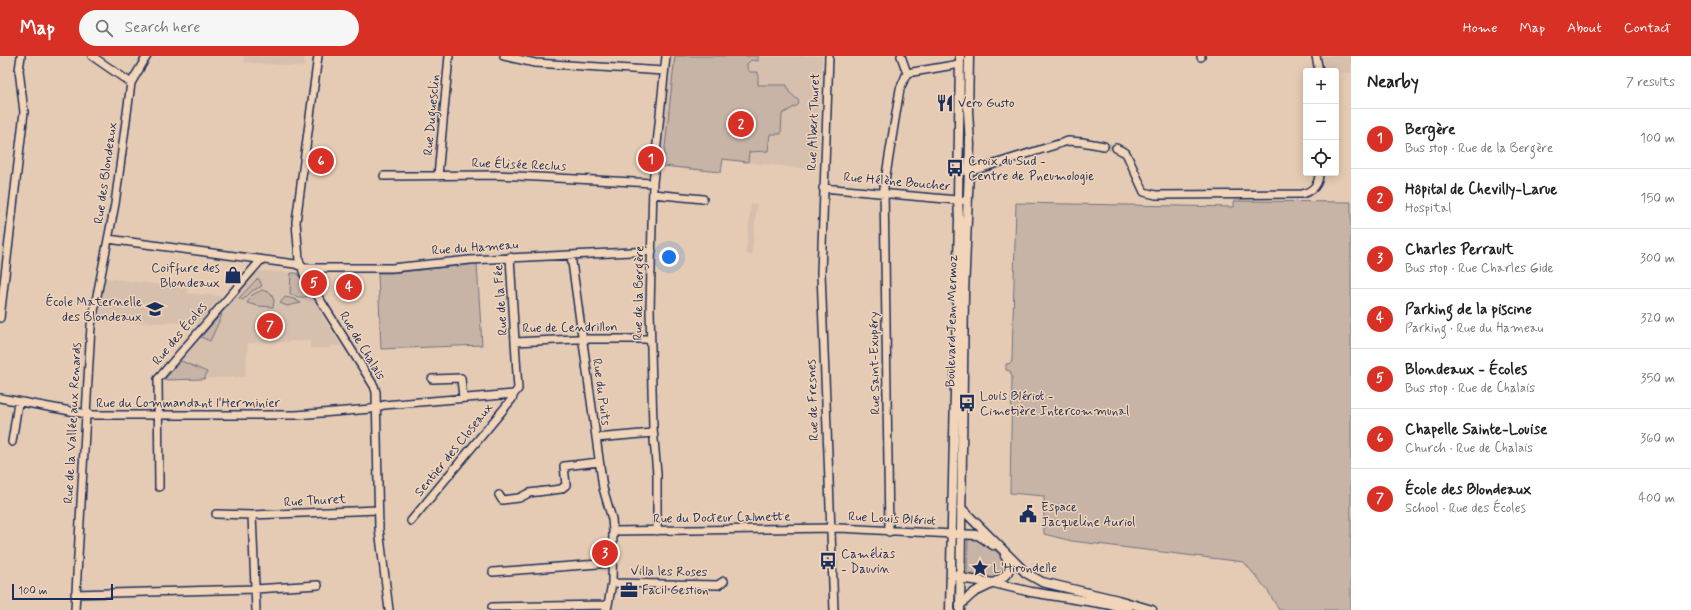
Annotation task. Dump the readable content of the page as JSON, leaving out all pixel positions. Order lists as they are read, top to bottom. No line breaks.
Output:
{"streets":{"main road":["Boulevard Jean Mermoz"],"street":["Rue Duguesclin","Rue Albert Thuret","Rue Élisée Reclus","Rue des Blondeaux","Rue Hélène Boucher","Rue du Hameau","Rue de la Bergère","Rue de la Fée","Rue de Cendrillon","Rue des Écoles","Rue de Chalais","Rue Saint-Exupéry","Rue du Puits","Rue de Fresnes","Rue du Commandant l'Herminier","Rue de la Vallée aux Renards","Sentier des Closeaux","Rue Thuret","Rue du Docteur Calmette","Rue Louis Blériot","Villa les Roses"]},"crossings":[["Rue Duguesclin","Rue Élisée Reclus"],["Rue Albert Thuret","Rue Hélène Boucher"],["Rue Albert Thuret","Rue de Fresnes"],["Rue Élisée Reclus","Rue de la Bergère"],["Rue des Blondeaux","Rue du Hameau"],["Rue des Blondeaux","Rue des Écoles"],["Rue des Blondeaux","Rue de Chalais"],["Rue des Blondeaux","Rue de la Vallée aux Renards"],["Rue Hélène Boucher","Boulevard Jean Mermoz"],["Rue Hélène Boucher","Rue Saint-Exupéry"],["Rue Hélène Boucher","Rue de Fresnes"],["Rue du Hameau","Rue de la Bergère"],["Rue du Hameau","Rue de la Fée"],["Rue du Hameau","Rue de Chalais"],["Rue du Hameau","Rue du Puits"],["Rue de la Bergère","Rue de Cendrillon"],["Rue de la Bergère","Rue du Docteur Calmette"],["Rue de la Fée","Rue de Cendrillon"],["Boulevard Jean Mermoz","Rue Louis Blériot"],["Rue de Cendrillon","Rue du Puits"],["Rue de Cendrillon","Sentier des Closeaux"],["Rue des Écoles","Rue du Commandant l'Herminier"],["Rue de Chalais","Rue du Commandant l'Herminier"],["Rue de Chalais","Rue Thuret"],["Rue Saint-Exupéry","Rue Louis Blériot"],["Rue du Puits","Rue du Docteur Calmette"],["Rue du Puits","Villa les Roses"],["Rue de Fresnes","Rue du Docteur Calmette"],["Rue de Fresnes","Rue Louis Blériot"],["Rue du Commandant l'Herminier","Rue de la Vallée aux Renards"],["Rue du Docteur Calmette","Rue Louis Blériot"]],"places":{"restaurant":["Vero Gusto"],"bus stop":["Croix du Sud - Centre de Pneumologie","Louis Blériot - Cimetière Intercommunal","Camélias - Dauvin"],"shop":["Coiffure des Blondeaux"],"school or university":["École Maternelle des Blondeaux"],"public building":["Espace Jacqueline Auriol"],"place":["L'Hirondelle"],"office":["Facil Gestion"]},"scale_bar":"100 m","page":{"header":"Map","search":"Search here","nav":["Home","Map","About","Contact"],"heading":["Nearby","7 results"],"map_buttons":["+","−"],"list":[{"mark":"1","name":"Bergère","note":"Bus stop · Rue de la Bergère","value":"100 m"},{"mark":"2","name":"Hôpital de Chevilly-Larue","note":"Hospital","value":"150 m"},{"mark":"3","name":"Charles Perrault","note":"Bus stop · Rue Charles Gide","value":"300 m"},{"mark":"4","name":"Parking de la piscine","note":"Parking · Rue du Hameau","value":"320 m"},{"mark":"5","name":"Blondeaux - Écoles","note":"Bus stop · Rue de Chalais","value":"350 m"},{"mark":"6","name":"Chapelle Sainte-Louise","note":"Church · Rue de Chalais","value":"360 m"},{"mark":"7","name":"École des Blondeaux","note":"School · Rue des Écoles","value":"400 m"}],"pins":["2","1","6","5","4","7","3"],"scale":"100 m"}}
